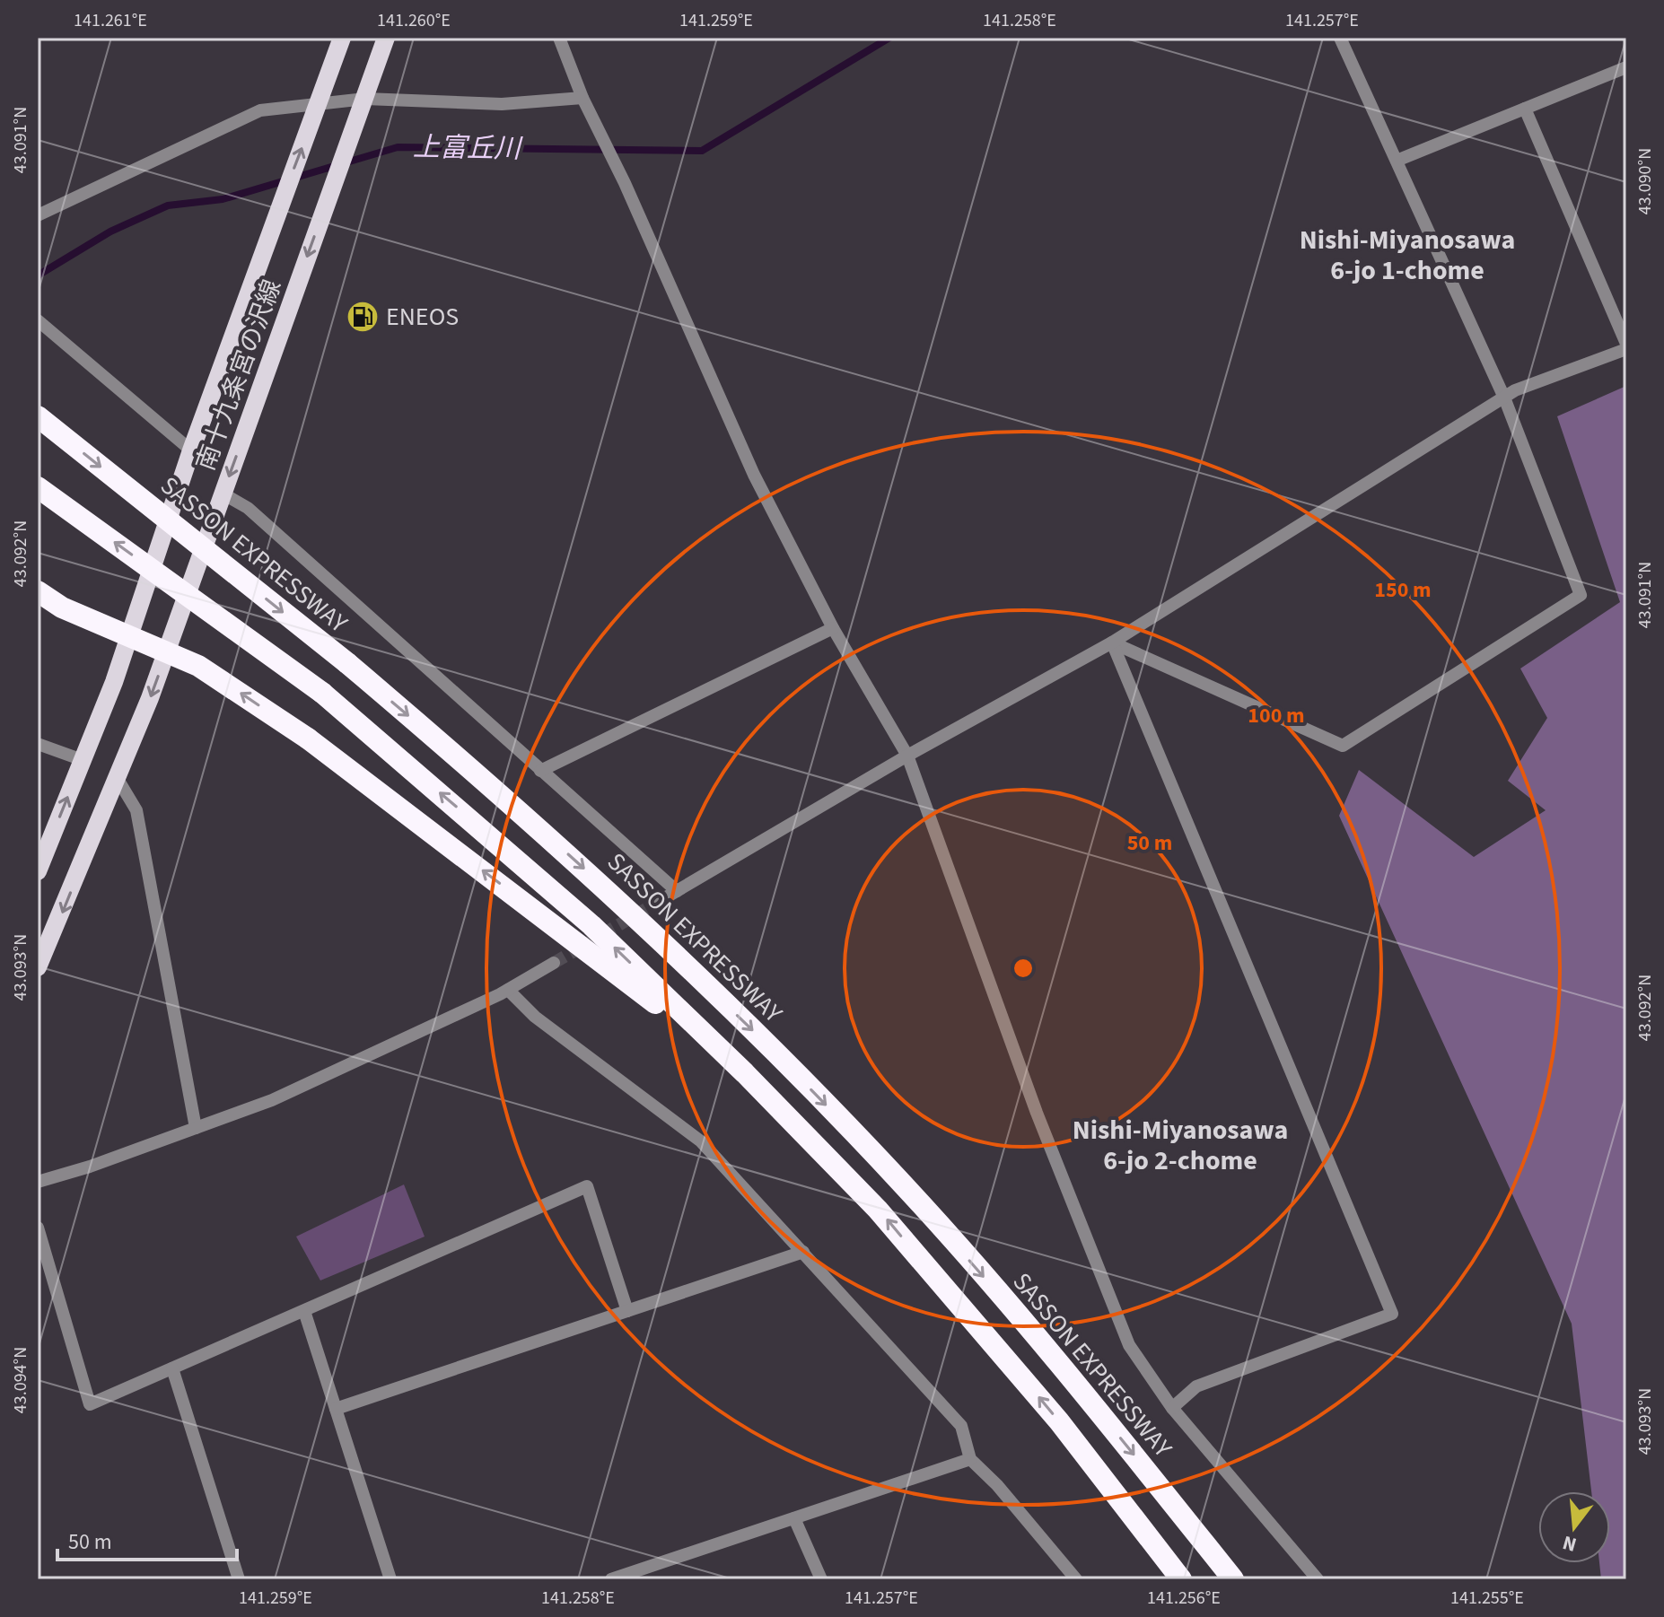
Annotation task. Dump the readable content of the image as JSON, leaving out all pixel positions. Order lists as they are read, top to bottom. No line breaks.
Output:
{"streets":{"highway":["SASSON EXPRESSWAY"],"main road":["南十九条宮の沢線"]},"districts":["Nishi-Miyanosawa 6-jo 1-chome","Nishi-Miyanosawa 6-jo 2-chome"],"water":["上富丘川"],"places":{"fuel station":["ENEOS"]},"scale_bar":"50 m","north":"bottom","coordinates":["141.261°E","141.260°E","141.259°E","141.258°E","141.257°E","43.091°N","43.090°N","43.092°N","43.093°N","43.094°N","141.256°E","141.255°E"],"rings":["150 m","100 m","50 m"]}
